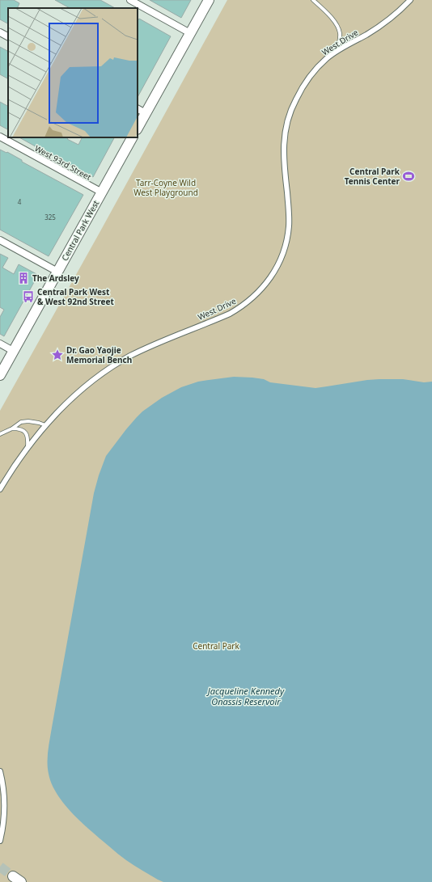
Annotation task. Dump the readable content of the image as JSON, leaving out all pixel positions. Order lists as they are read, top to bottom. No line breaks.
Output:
{"streets":{"main road":["Central Park West"],"street":["West Drive","West 93rd Street"]},"crossings":[["West 93rd Street","Central Park West"]],"water":["Jacqueline Kennedy Onassis Reservoir"],"parks":["Tarr-Coyne Wild West Playground","Central Park"],"places":{"sports":["Central Park Tennis Center"],"building":["The Ardsley"],"bus stop":["Central Park West & West 92nd Street"],"place":["Dr. Gao Yaojie Memorial Bench"]},"house_numbers":["4","325"]}
